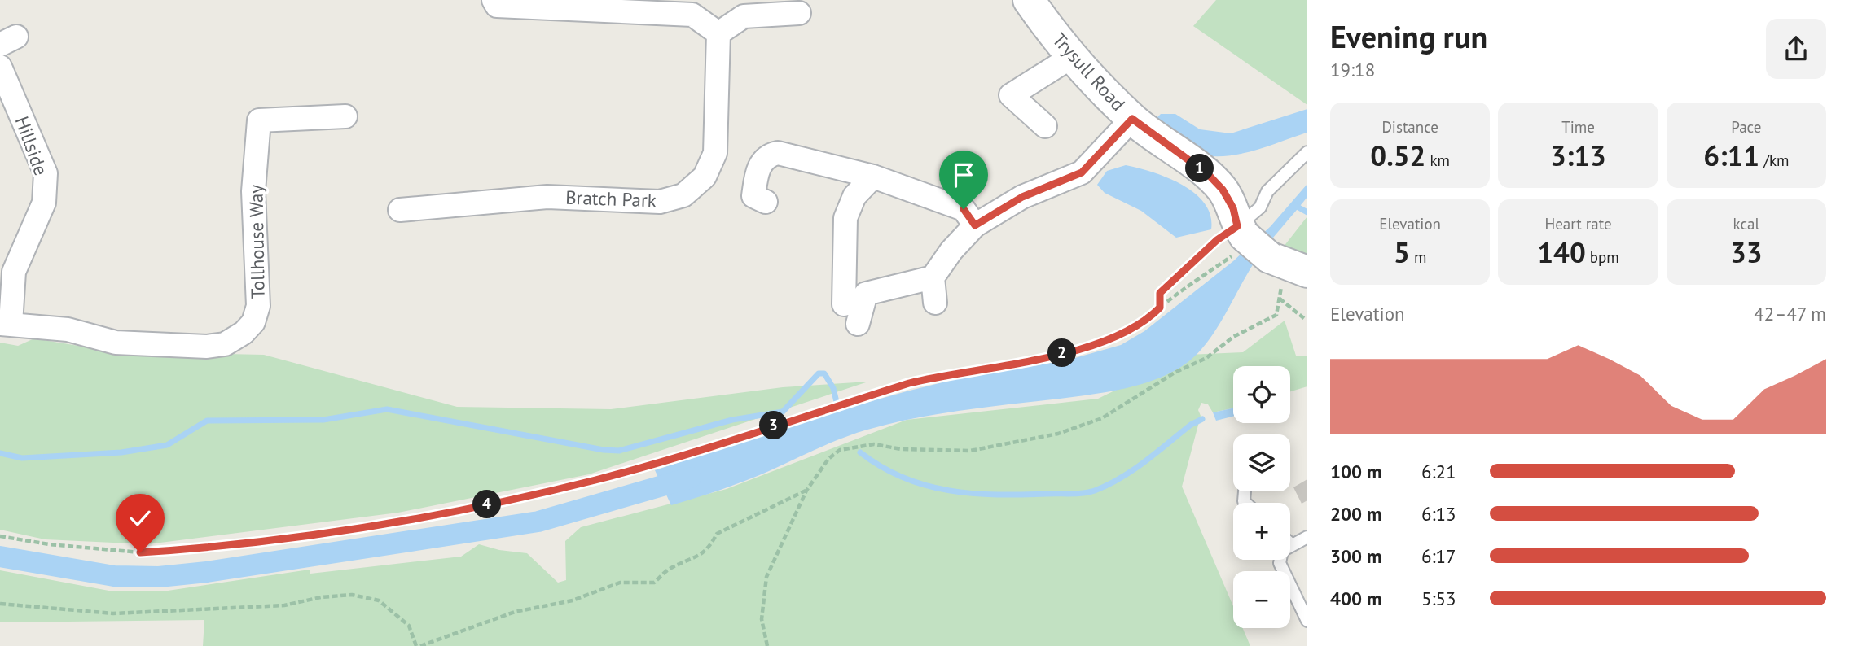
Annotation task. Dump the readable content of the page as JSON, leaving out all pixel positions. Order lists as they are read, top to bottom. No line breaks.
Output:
{"streets":{"street":["Trysull Road","Hillside","Bratch Park","Tollhouse Way"]},"crossings":[["Hillside","Tollhouse Way"]],"page":{"heading":["Evening run","19:18"],"stats":[["Distance","0.52 km"],["Time","3:13"],["Pace","6:11 /km"],["Elevation","5 m"],["Heart rate","140 bpm"],["kcal","33"]],"pins":["1","2","3","4"],"chart":["Elevation","42–47 m"],"map_buttons":["+","−"],"list":[{"name":"100 m","note":"6:21"},{"name":"200 m","note":"6:13"},{"name":"300 m","note":"6:17"},{"name":"400 m","note":"5:53"}]}}
